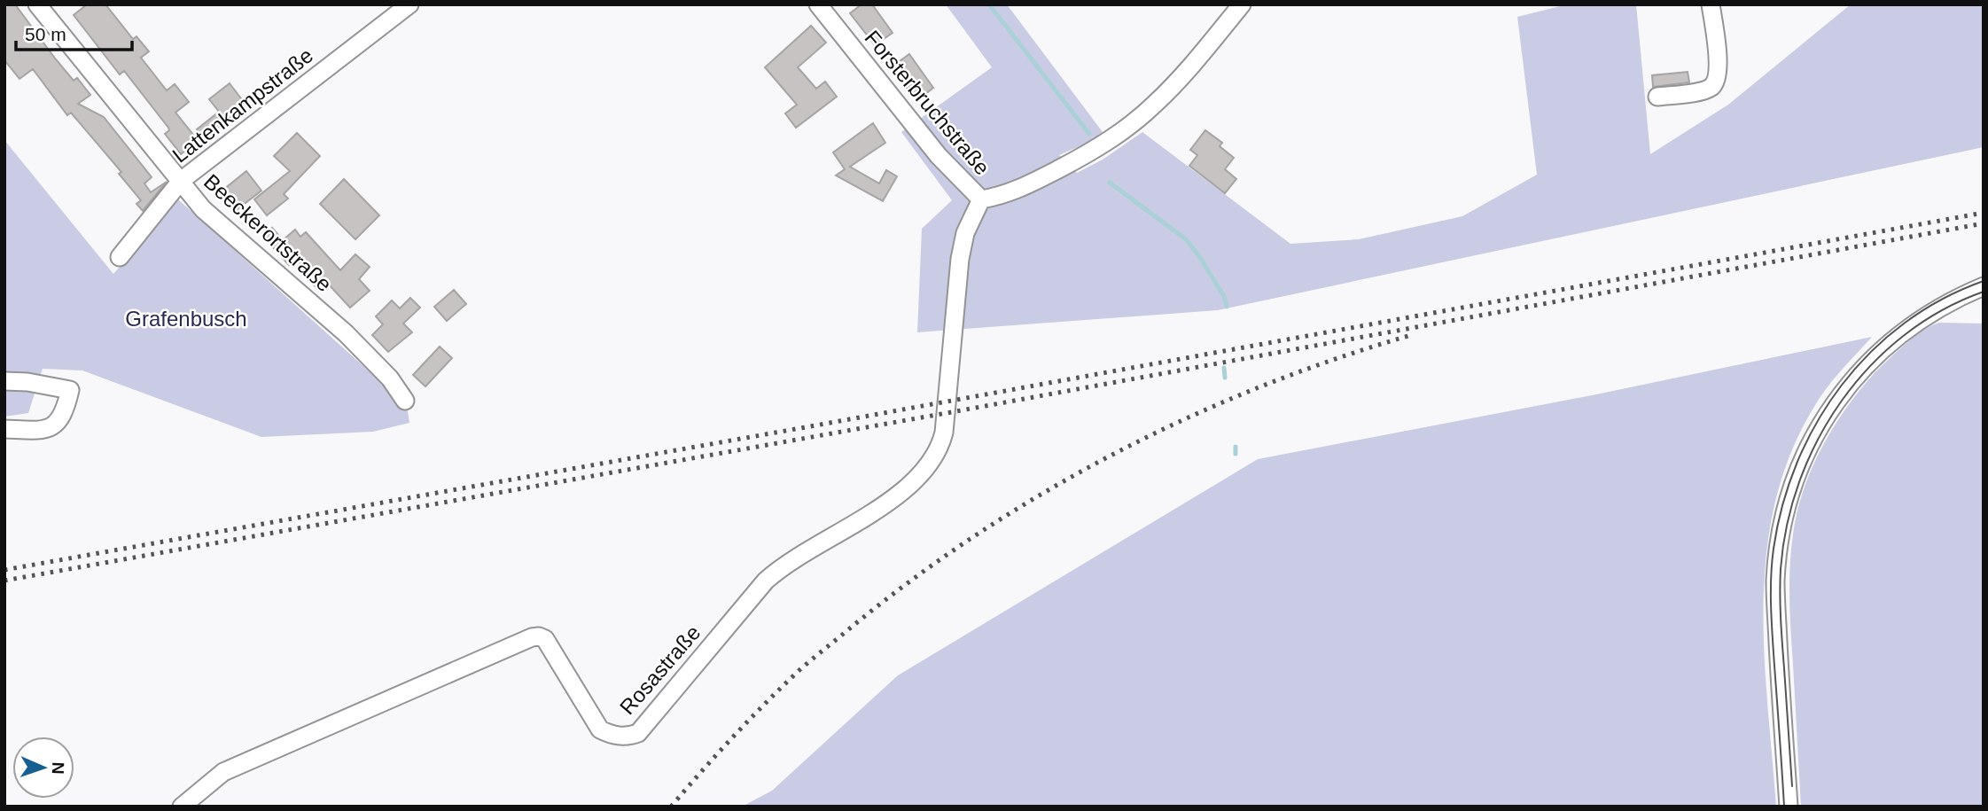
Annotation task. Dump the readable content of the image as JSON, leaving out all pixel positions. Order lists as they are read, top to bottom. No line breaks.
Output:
{"streets":{"street":["Forsterbruchstraße","Lattenkampstraße","Beeckerortstraße","Rosastraße"]},"crossings":[["Forsterbruchstraße","Rosastraße"],["Lattenkampstraße","Beeckerortstraße"]],"parks":["Grafenbusch"],"scale_bar":"50 m","north":"right"}
